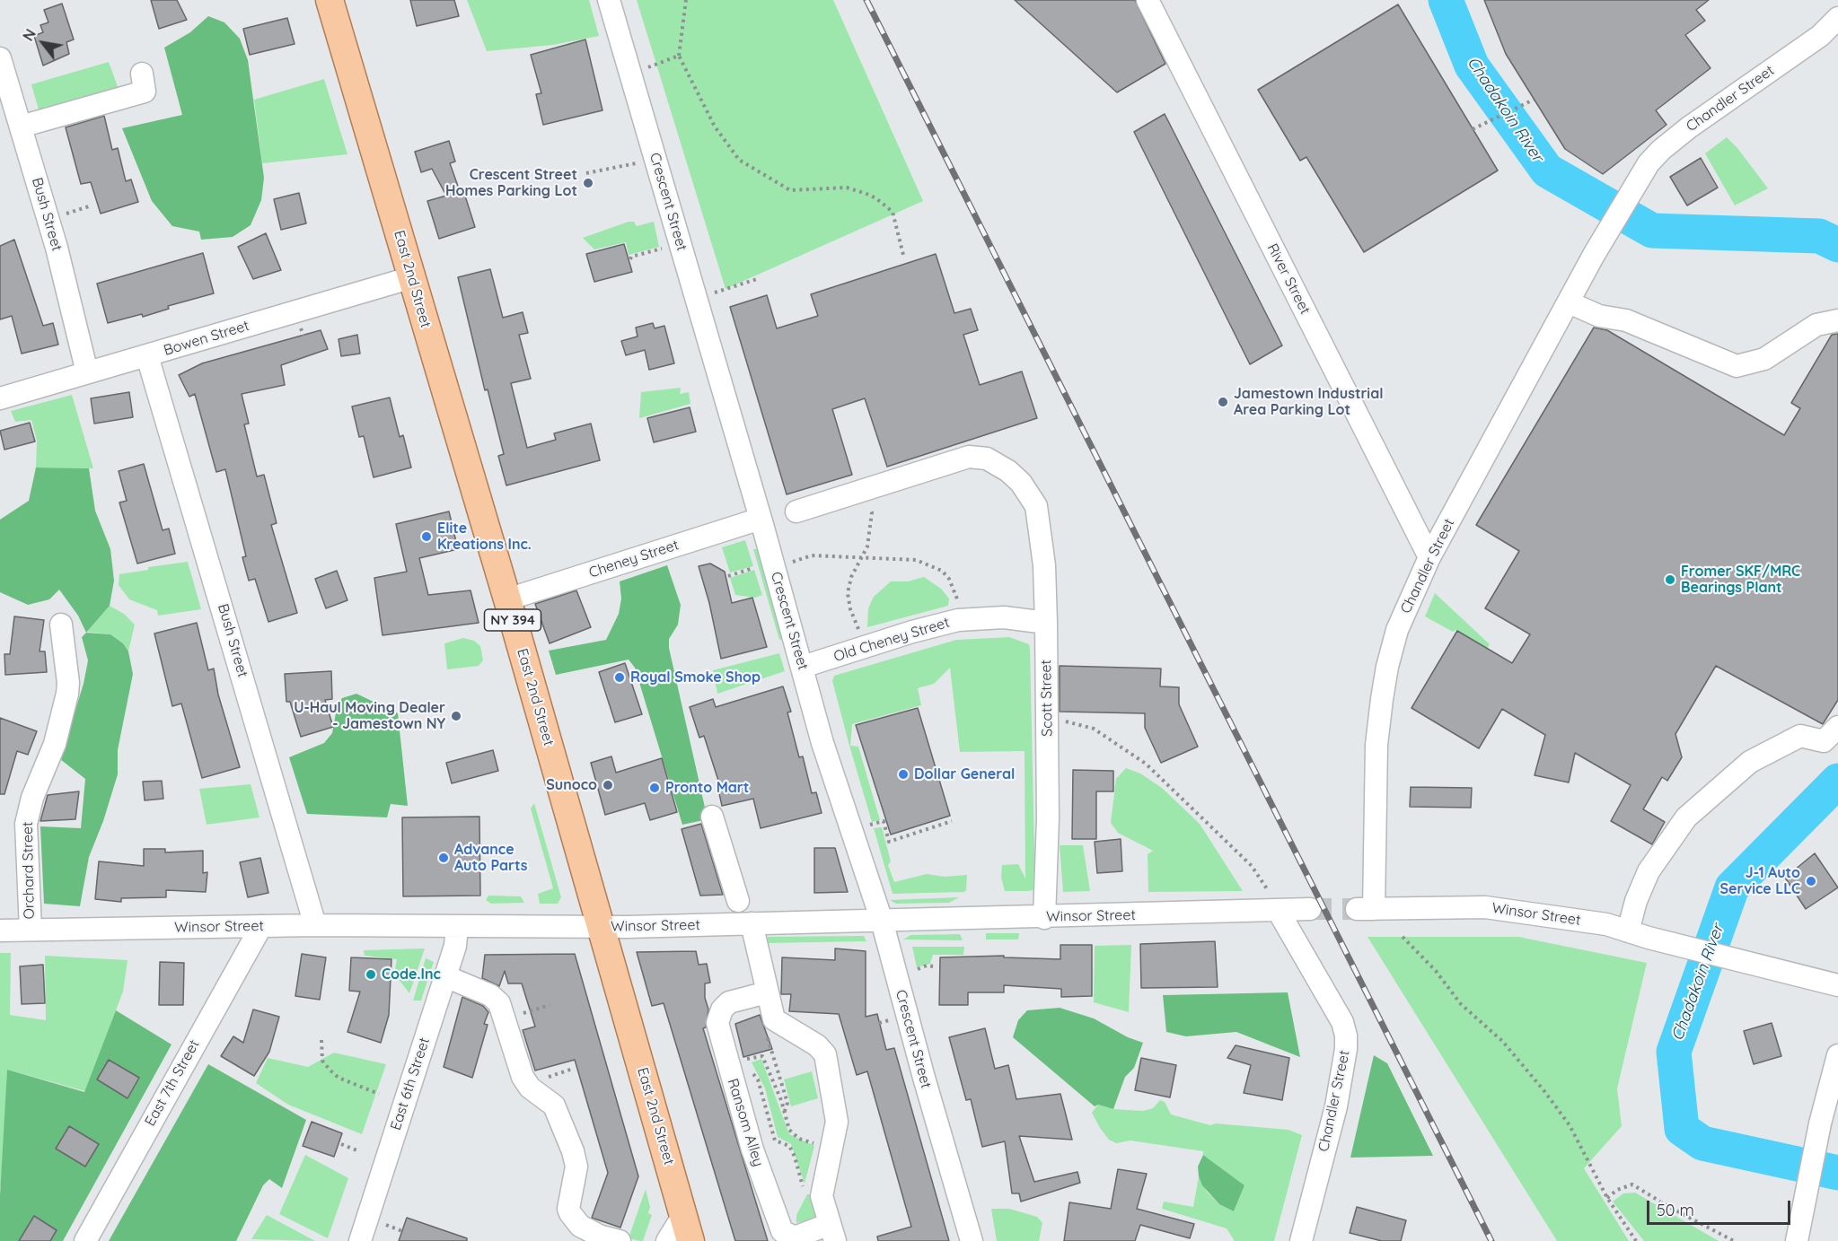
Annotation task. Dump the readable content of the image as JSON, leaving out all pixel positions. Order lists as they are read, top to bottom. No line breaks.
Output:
{"streets":{"main road":["East 2nd Street","NY 394"],"street":["Chandler Street","Crescent Street","Bush Street","River Street","Bowen Street","Cheney Street","Old Cheney Street","Scott Street","Orchard Street","Winsor Street","East 7th Street","East 6th Street","Ransom Alley"]},"crossings":[["Chandler Street","River Street"],["Chandler Street","Winsor Street"],["Crescent Street","Cheney Street"],["Crescent Street","Old Cheney Street"],["Crescent Street","Winsor Street"],["Bush Street","Bowen Street"],["Bush Street","Winsor Street"],["East 2nd Street","Bowen Street"],["East 2nd Street","Cheney Street"],["East 2nd Street","Winsor Street"],["Old Cheney Street","Scott Street"],["Scott Street","Winsor Street"],["Orchard Street","Winsor Street"],["Winsor Street","East 7th Street"],["Winsor Street","East 6th Street"],["Winsor Street","Ransom Alley"]],"water":["Chadakoin River"],"places":["Crescent Street Homes Parking Lot","Jamestown Industrial Area Parking Lot","Elite Kreations Inc.","Fromer SKF/MRC Bearings Plant","Royal Smoke Shop","U-Haul Moving Dealer - Jamestown NY","Dollar General","Sunoco","Pronto Mart","Advance Auto Parts","J-1 Auto Service LLC","Code.Inc"],"scale_bar":"50 m","north":"top left"}
